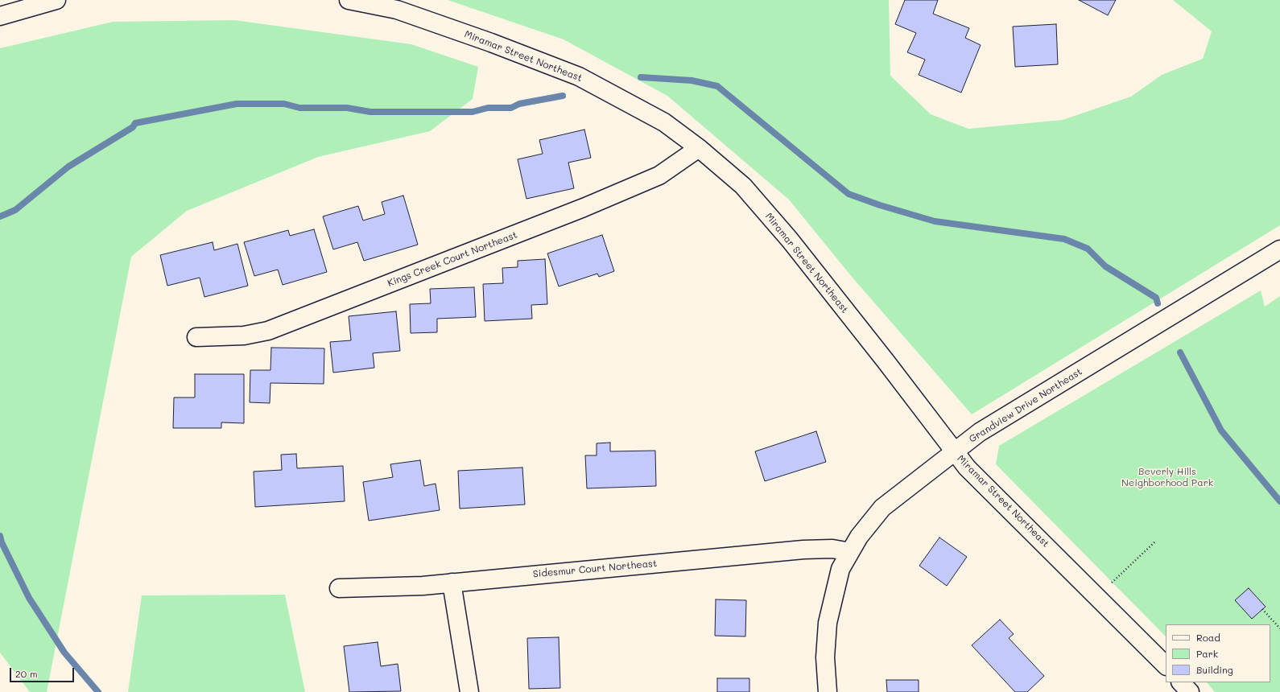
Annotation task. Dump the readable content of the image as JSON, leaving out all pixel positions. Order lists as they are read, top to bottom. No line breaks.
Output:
{"streets":{"street":["Miramar Street Northeast","Kings Creek Court Northeast","Grandview Drive Northeast","Sidesmur Court Northeast"]},"crossings":[["Miramar Street Northeast","Kings Creek Court Northeast"],["Miramar Street Northeast","Grandview Drive Northeast"],["Grandview Drive Northeast","Sidesmur Court Northeast"]],"parks":["Beverly Hills Neighborhood Park"],"legend":["Road","Park","Building"],"scale_bar":"20 m"}
